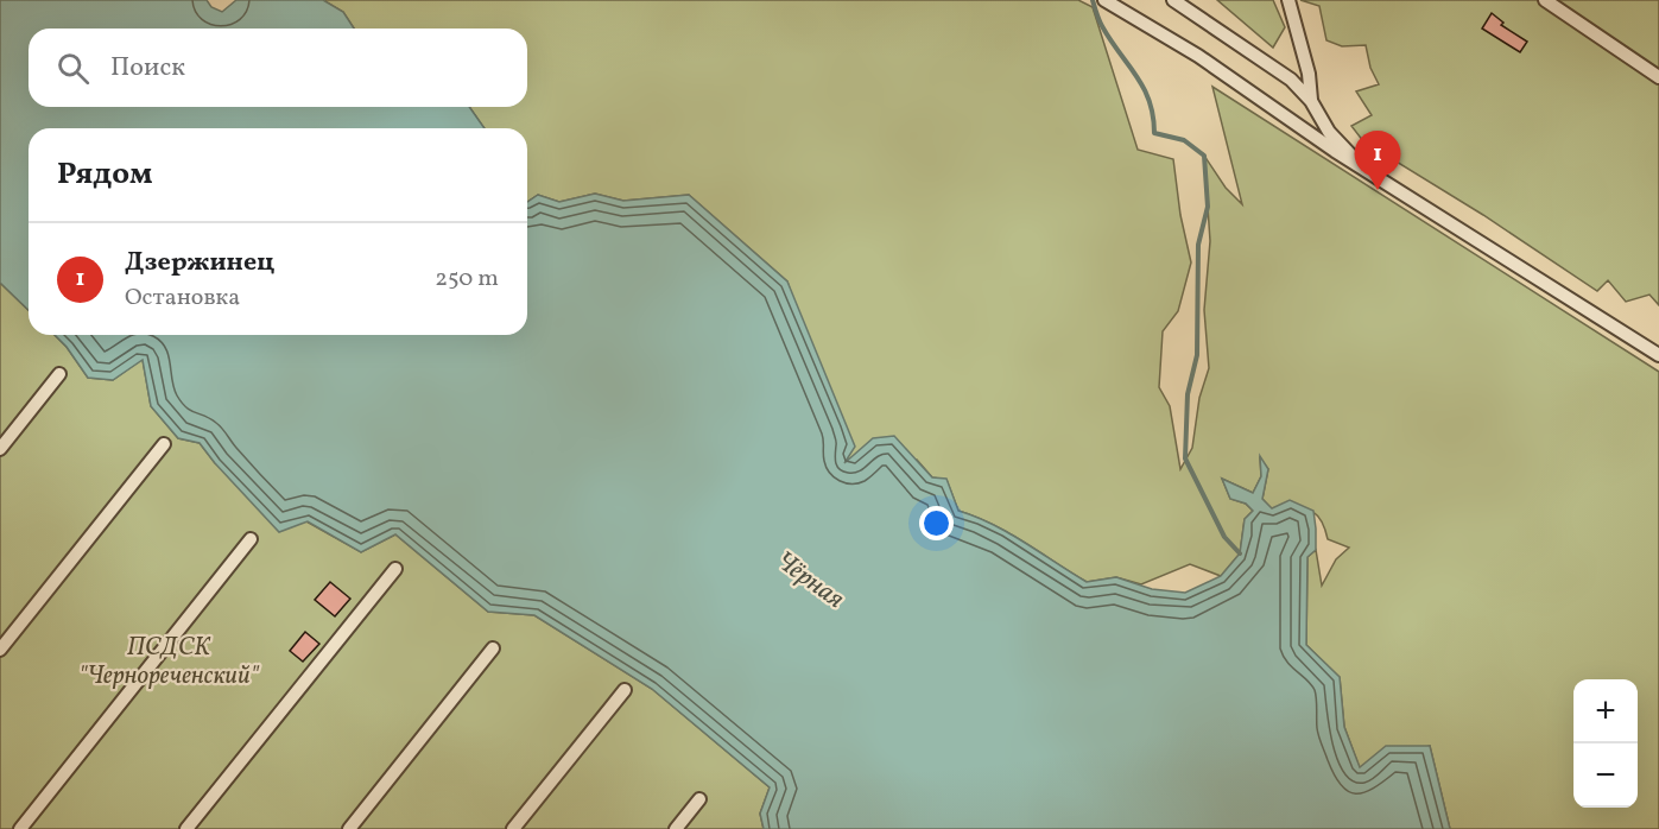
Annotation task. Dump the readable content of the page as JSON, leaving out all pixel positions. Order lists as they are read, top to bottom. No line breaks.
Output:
{"water":["Чёрная"],"parks":["ПСДСК \"Чернореченский\""],"page":{"search":"Поиск","heading":"Рядом","pins":"1","list":[{"mark":"1","name":"Дзержинец","note":"Остановка","value":"250 m"}],"map_buttons":["+","−"]}}
